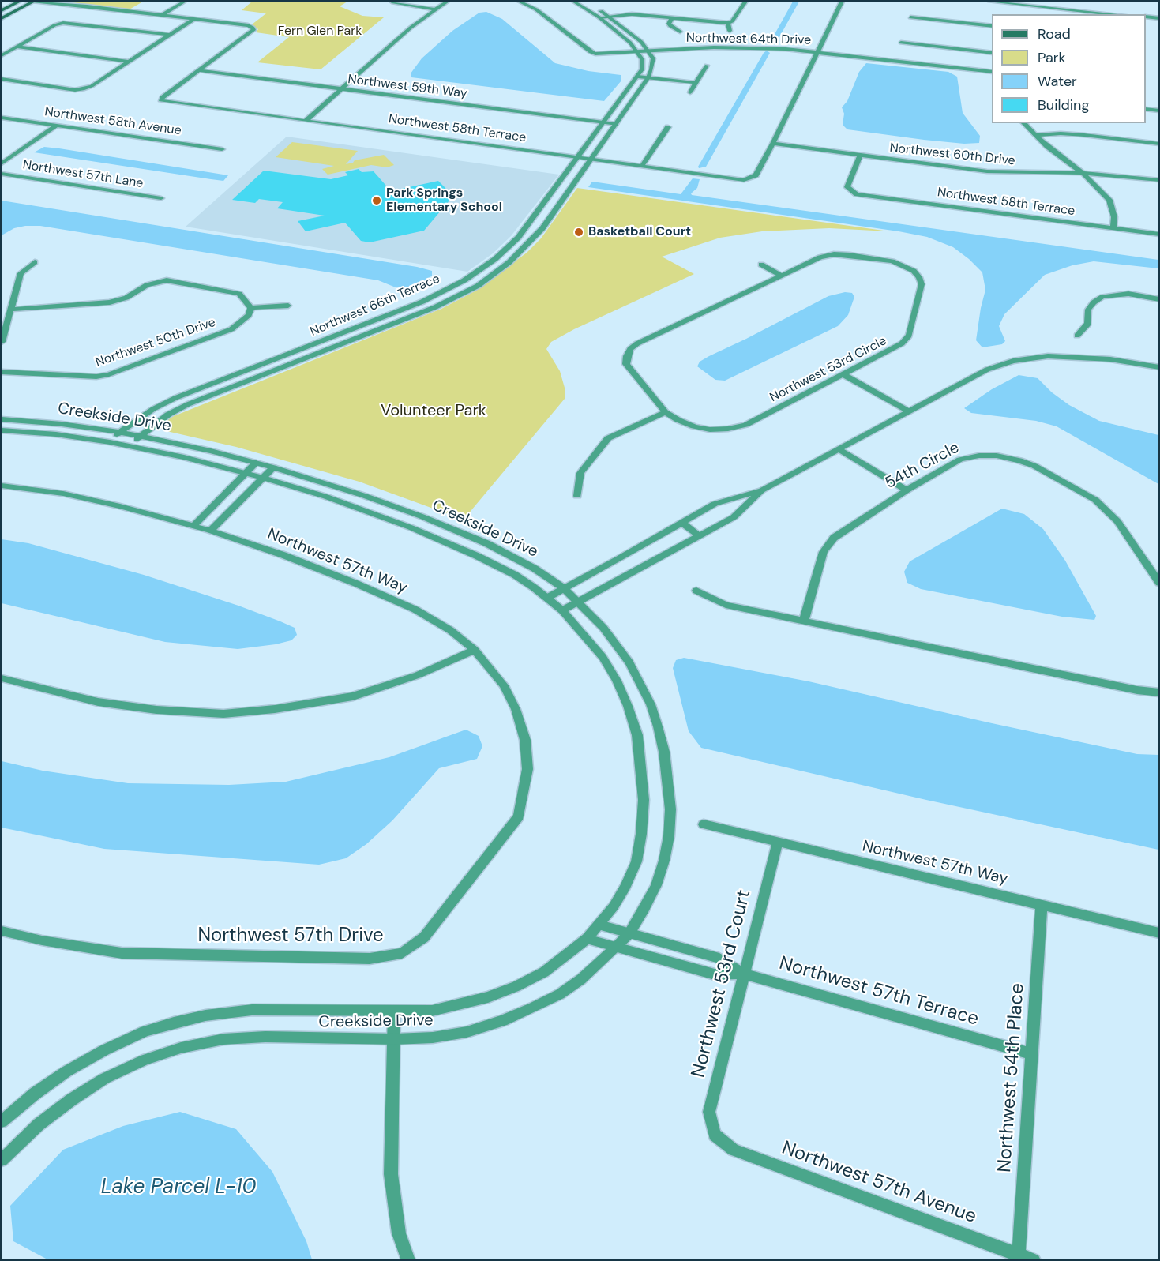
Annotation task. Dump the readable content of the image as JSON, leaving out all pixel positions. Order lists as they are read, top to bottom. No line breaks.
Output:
{"streets":{"street":["Northwest 64th Drive","Northwest 59th Way","Northwest 58th Avenue","Northwest 58th Terrace","Northwest 60th Drive","Northwest 57th Lane","Northwest 66th Terrace","Northwest 50th Drive","Northwest 53rd Circle","Creekside Drive","54th Circle","Northwest 57th Way","Northwest 57th Drive","Northwest 53rd Court","Northwest 57th Terrace","Northwest 54th Place","Northwest 57th Avenue"]},"crossings":[["Northwest 64th Drive","Northwest 66th Terrace"],["Northwest 59th Way","Northwest 58th Terrace"],["Northwest 59th Way","Northwest 66th Terrace"],["Northwest 58th Terrace","Northwest 60th Drive"],["Northwest 58th Terrace","Northwest 66th Terrace"],["Northwest 66th Terrace","Creekside Drive"],["Creekside Drive","Northwest 57th Terrace"],["Northwest 57th Way","Northwest 57th Drive"],["Northwest 57th Way","Northwest 53rd Court"],["Northwest 57th Way","Northwest 54th Place"],["Northwest 53rd Court","Northwest 57th Terrace"],["Northwest 53rd Court","Northwest 57th Avenue"],["Northwest 57th Terrace","Northwest 54th Place"],["Northwest 54th Place","Northwest 57th Avenue"]],"water":["Lake Parcel L-10"],"parks":["Fern Glen Park","Volunteer Park"],"places":["Park Springs Elementary School","Basketball Court"],"legend":["Road","Park","Water","Building"]}
